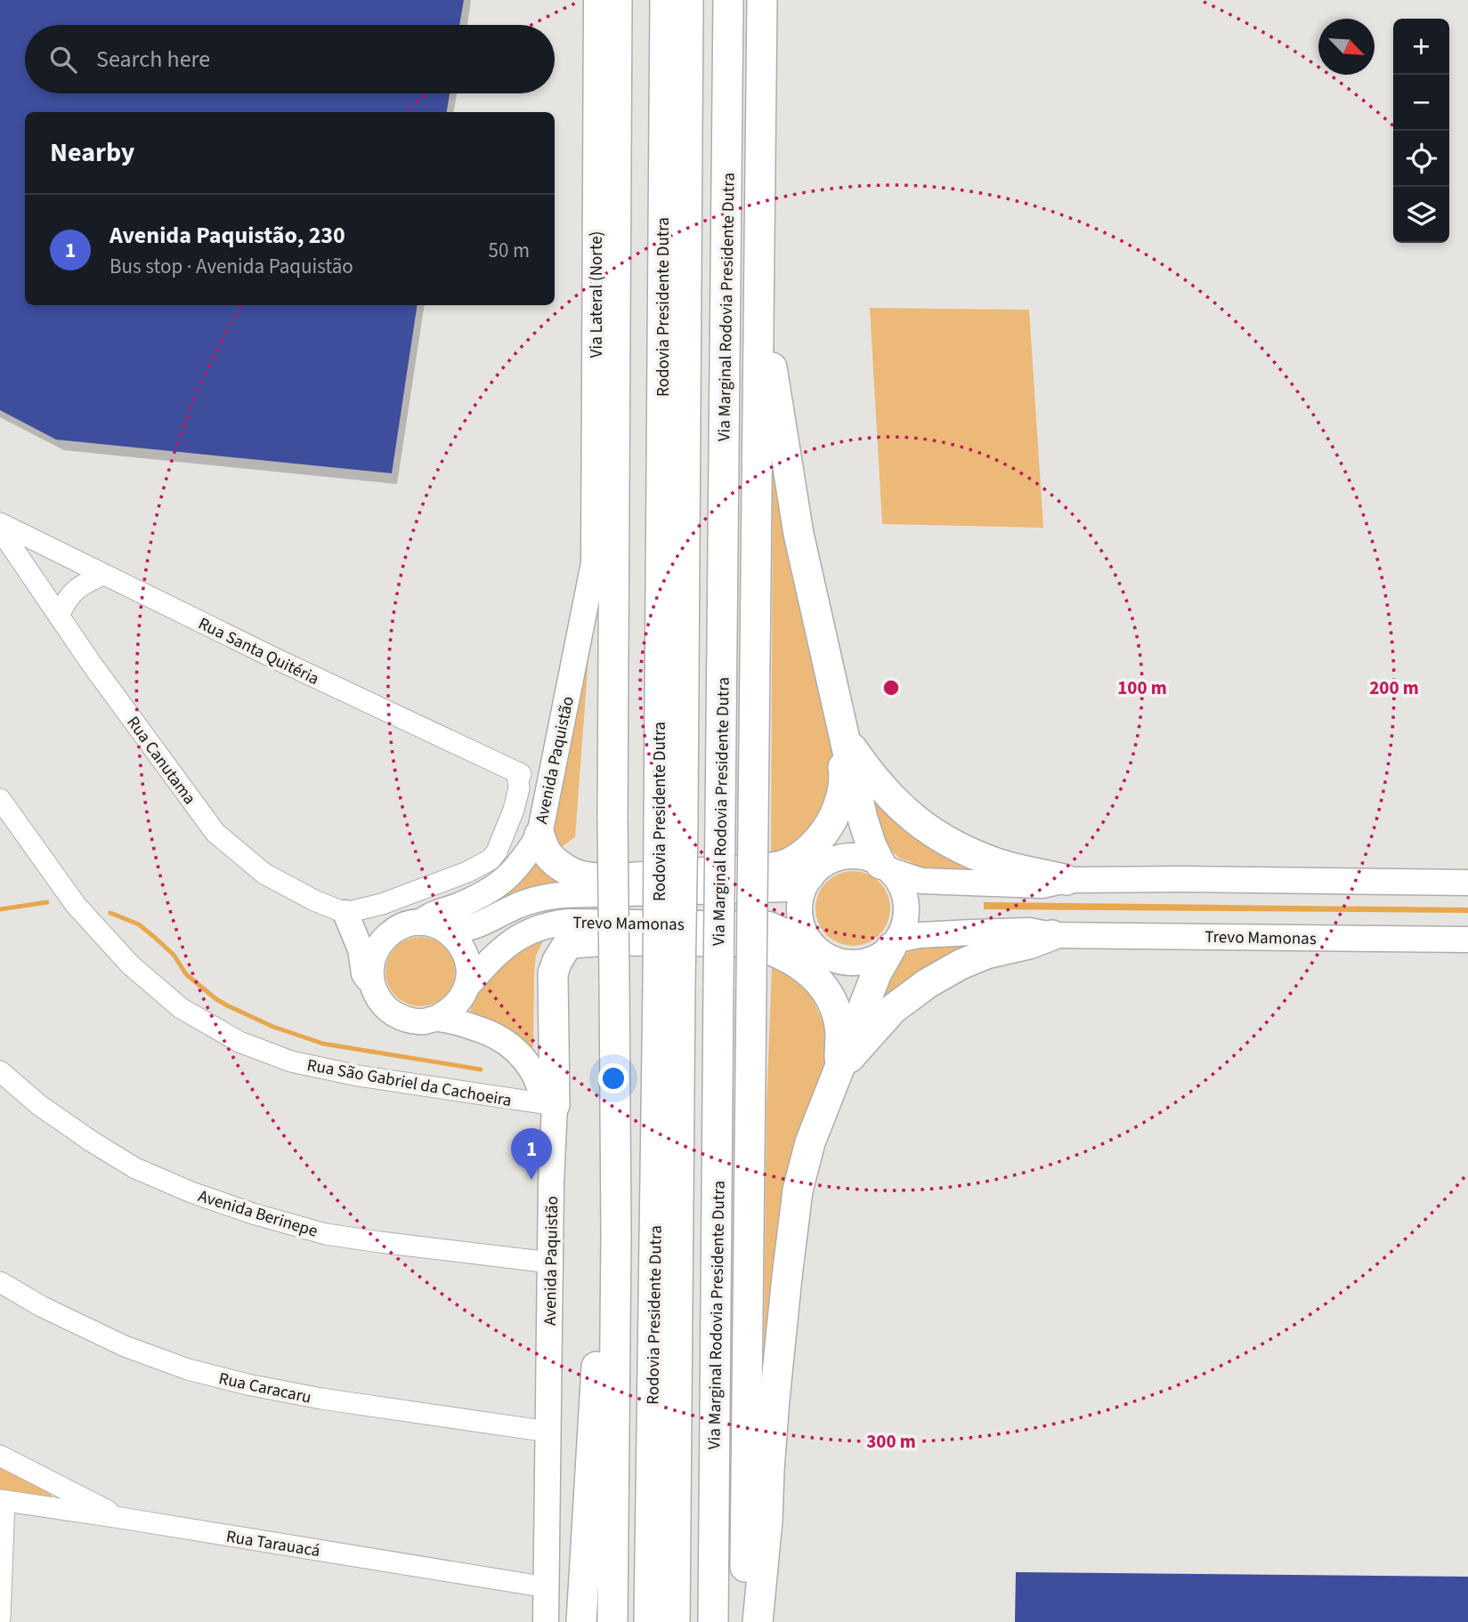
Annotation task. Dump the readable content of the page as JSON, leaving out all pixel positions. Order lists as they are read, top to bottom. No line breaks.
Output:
{"streets":{"highway":["Rodovia Presidente Dutra","Via Marginal Rodovia Presidente Dutra"],"main road":["Via Lateral (Norte)","Avenida Paquistão","Trevo Mamonas"],"street":["Rua Santa Quitéria","Rua Canutama","Rua São Gabriel da Cachoeira","Avenida Berinepe","Rua Caracaru","Rua Tarauacá"]},"crossings":[["Via Lateral (Norte)","Avenida Paquistão"],["Rua Santa Quitéria","Rua Canutama"],["Avenida Paquistão","Trevo Mamonas"],["Avenida Paquistão","Rua São Gabriel da Cachoeira"],["Avenida Paquistão","Avenida Berinepe"],["Avenida Paquistão","Rua Caracaru"],["Avenida Paquistão","Rua Tarauacá"]],"north":"bottom right","page":{"map_buttons":["+","−"],"search":"Search here","heading":"Nearby","list":[{"mark":"1","name":"Avenida Paquistão, 230","note":"Bus stop · Avenida Paquistão","value":"50 m"}],"pins":"1"},"rings":["100 m","200 m","300 m"]}
